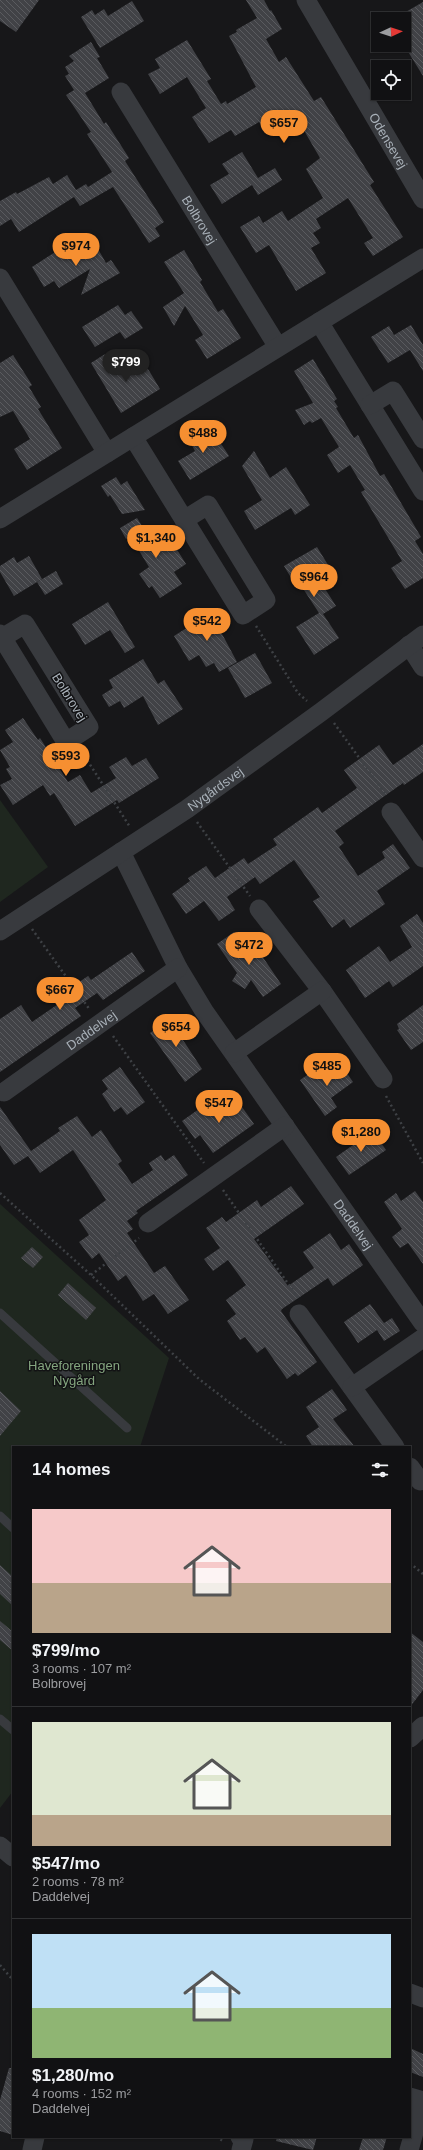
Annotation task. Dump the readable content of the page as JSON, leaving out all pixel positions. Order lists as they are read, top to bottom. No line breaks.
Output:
{"streets":{"street":["Odensevej","Bolbrovej","Nygårdsvej","Daddelvej"]},"crossings":[["Nygårdsvej","Daddelvej"]],"parks":["Haveforeningen Nygård"],"north":"right","page":{"price":["$657","$974","$799","$488","$1,340","$964","$542","$593","$472","$667","$654","$485","$547","$1,280"],"heading":"14 homes","list":[{"name":"$799/mo","note":"3 rooms · 107 m² · Bolbrovej"},{"name":"$547/mo","note":"2 rooms · 78 m² · Daddelvej"},{"name":"$1,280/mo","note":"4 rooms · 152 m² · Daddelvej"}]}}
